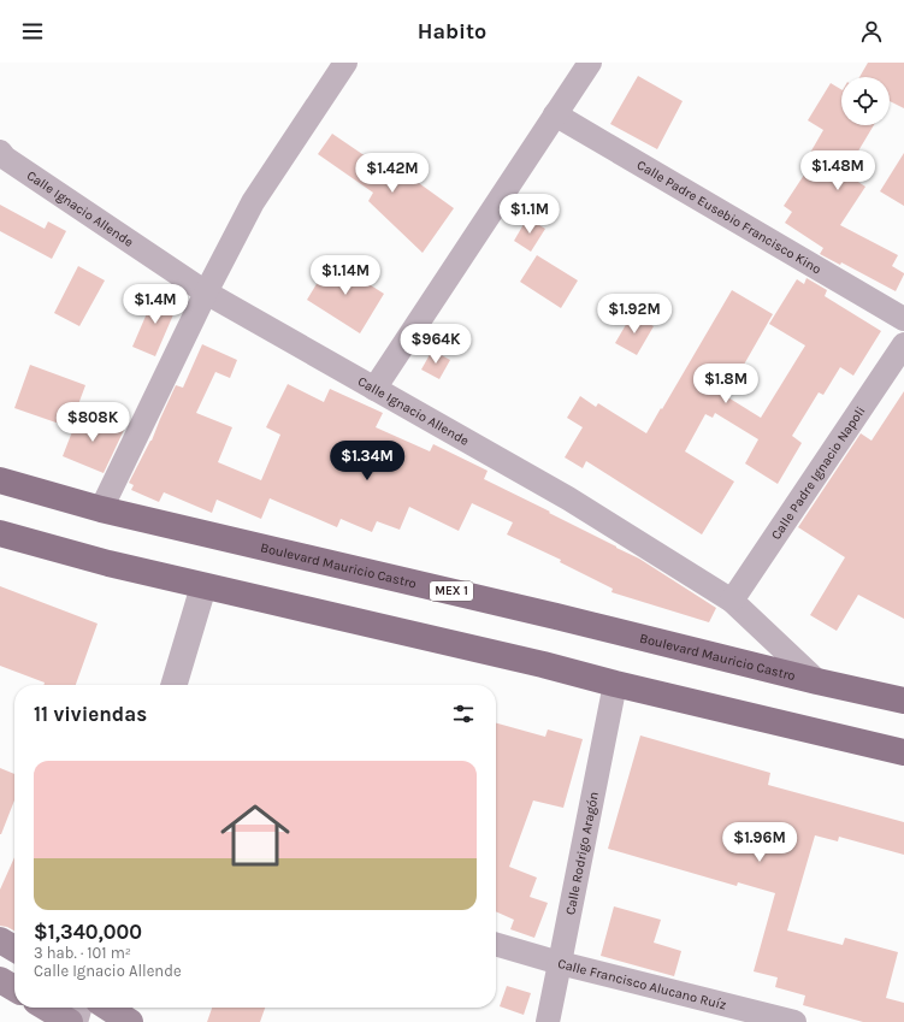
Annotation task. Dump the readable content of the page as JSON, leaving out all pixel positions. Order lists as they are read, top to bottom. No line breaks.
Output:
{"streets":{"main road":["Boulevard Mauricio Castro","MEX 1"],"street":["Calle Ignacio Allende","Calle Padre Eusebio Francisco Kino","Calle Padre Ignacio Napoli","Calle Rodrigo Aragón","Calle Francisco Alucano Ruíz"]},"crossings":[["Calle Ignacio Allende","Calle Padre Ignacio Napoli"],["Calle Ignacio Allende","Boulevard Mauricio Castro"],["Calle Rodrigo Aragón","Calle Francisco Alucano Ruíz"]],"page":{"header":"Habito","price":["$1.48M","$1.42M","$1.1M","$1.14M","$1.4M","$1.92M","$964K","$1.8M","$808K","$1.34M","$1.96M"],"heading":"11 viviendas","list":[{"name":"$1,340,000","note":"3 hab. · 101 m² · Calle Ignacio Allende"}]}}
